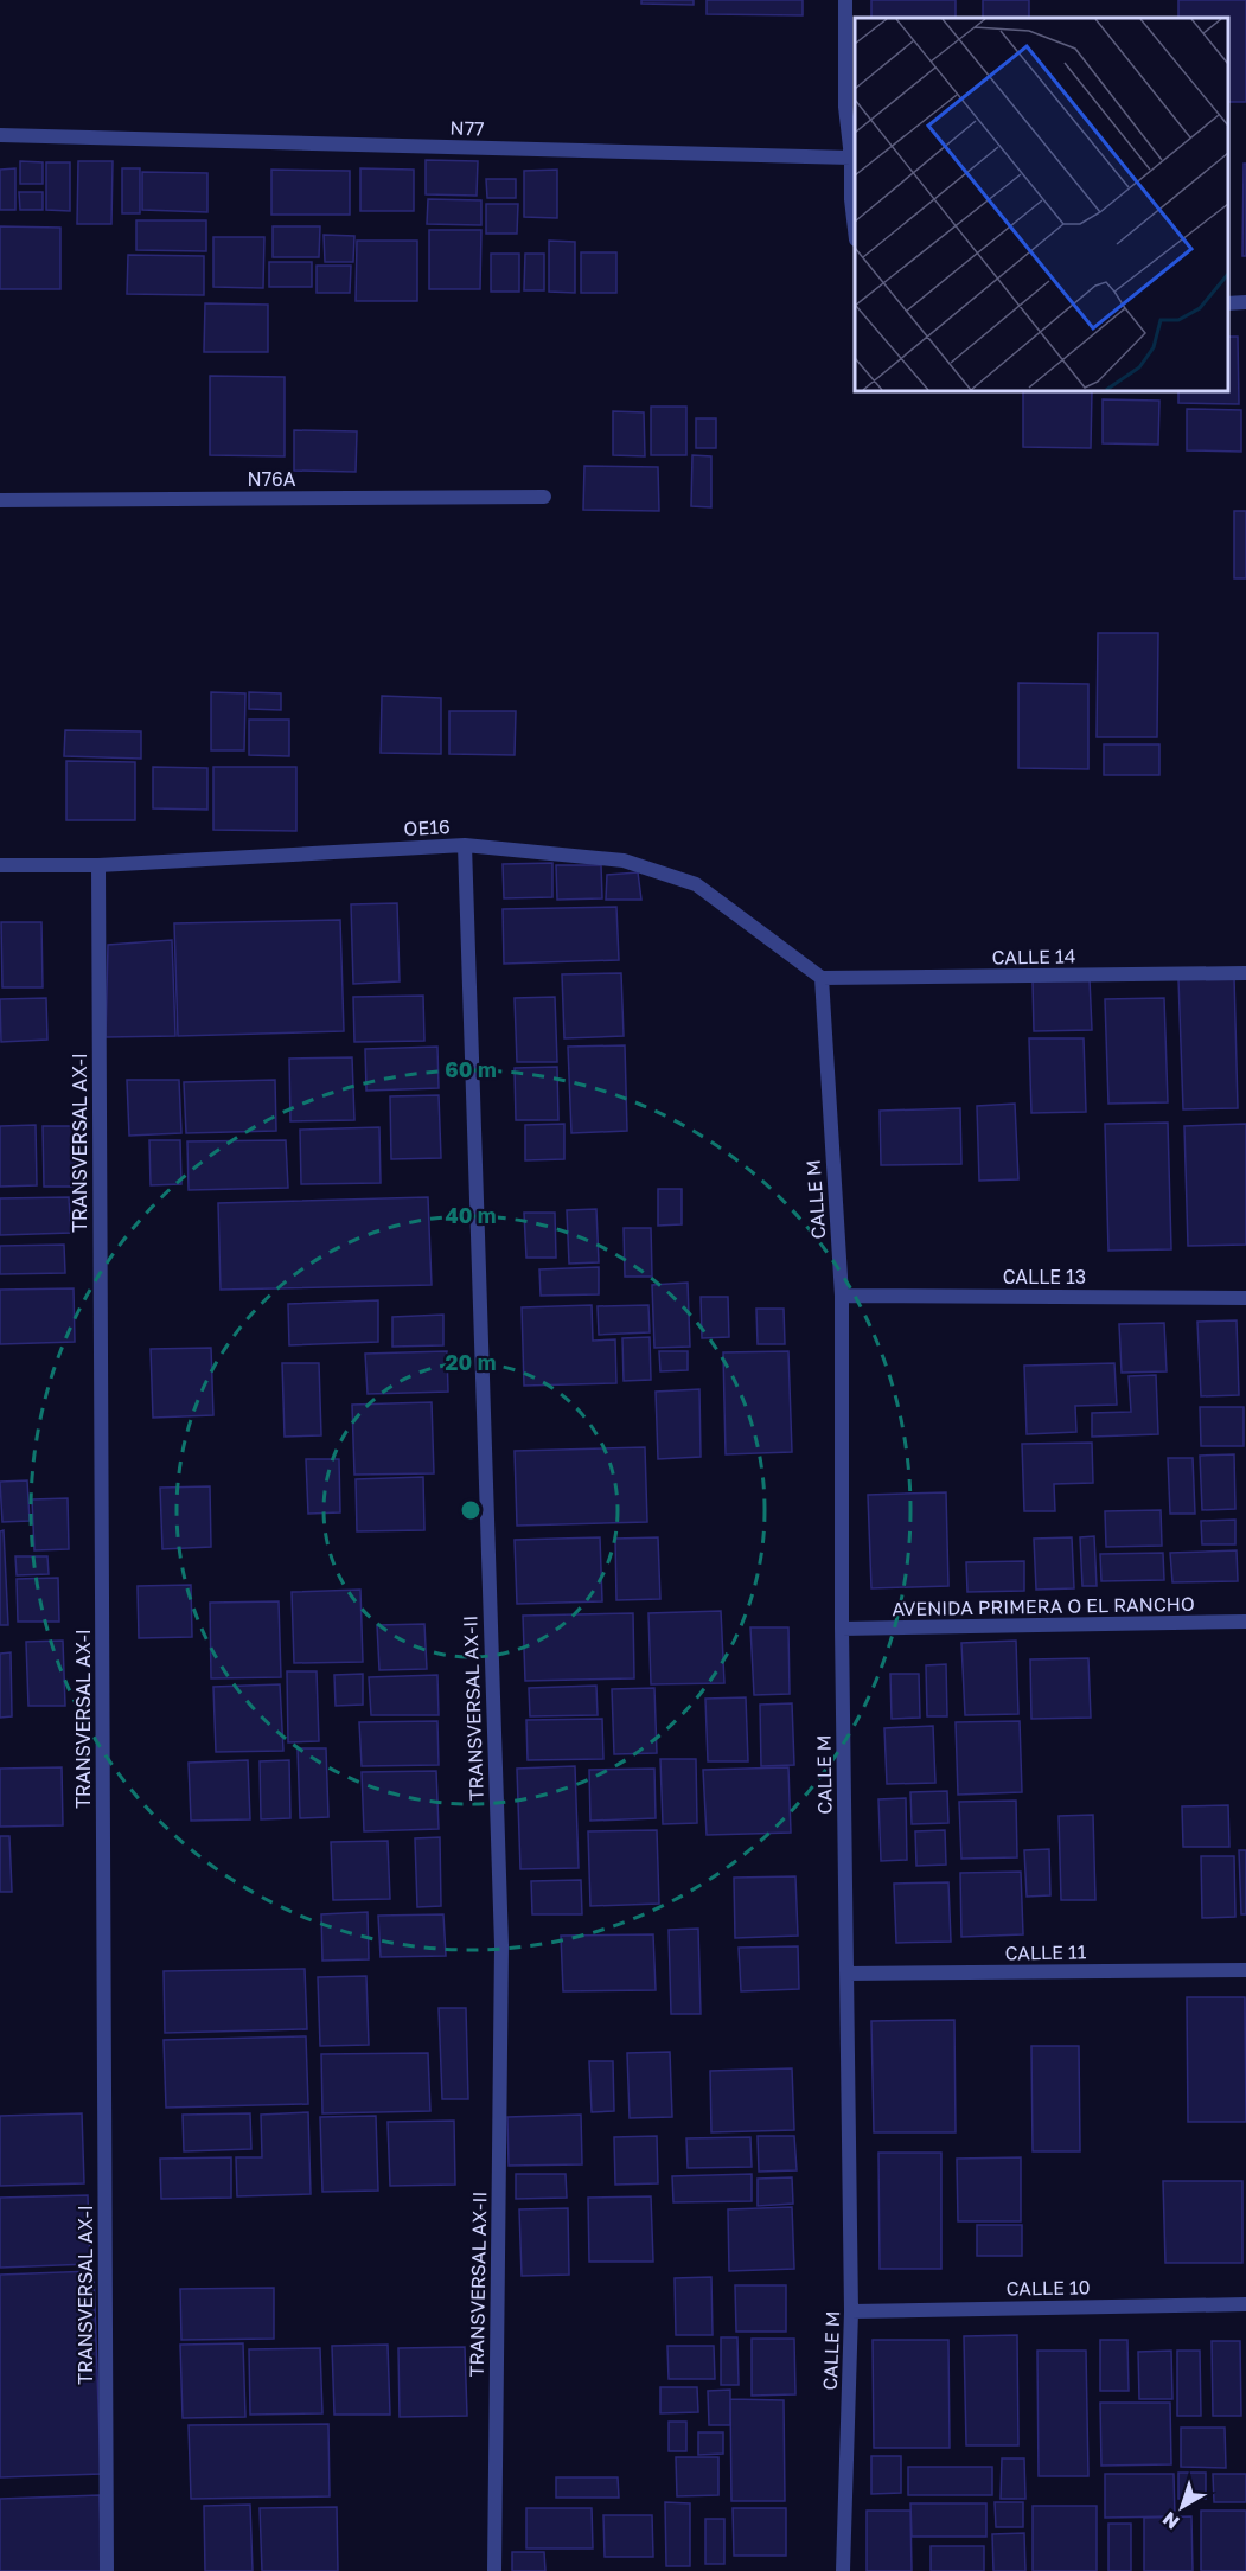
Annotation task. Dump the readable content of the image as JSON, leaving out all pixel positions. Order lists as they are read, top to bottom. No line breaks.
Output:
{"streets":{"street":["N77","N76A","OE16","CALLE 14","TRANSVERSAL AX-I","CALLE M","CALLE 13","AVENIDA PRIMERA O EL RANCHO","TRANSVERSAL AX-II","CALLE 11","CALLE 10"]},"crossings":[["OE16","CALLE 14"],["OE16","TRANSVERSAL AX-I"],["OE16","CALLE M"],["OE16","TRANSVERSAL AX-II"],["CALLE 14","CALLE M"],["CALLE M","CALLE 13"],["CALLE M","AVENIDA PRIMERA O EL RANCHO"],["CALLE M","CALLE 11"],["CALLE M","CALLE 10"]],"north":"bottom left","rings":["60 m","40 m","20 m"]}
